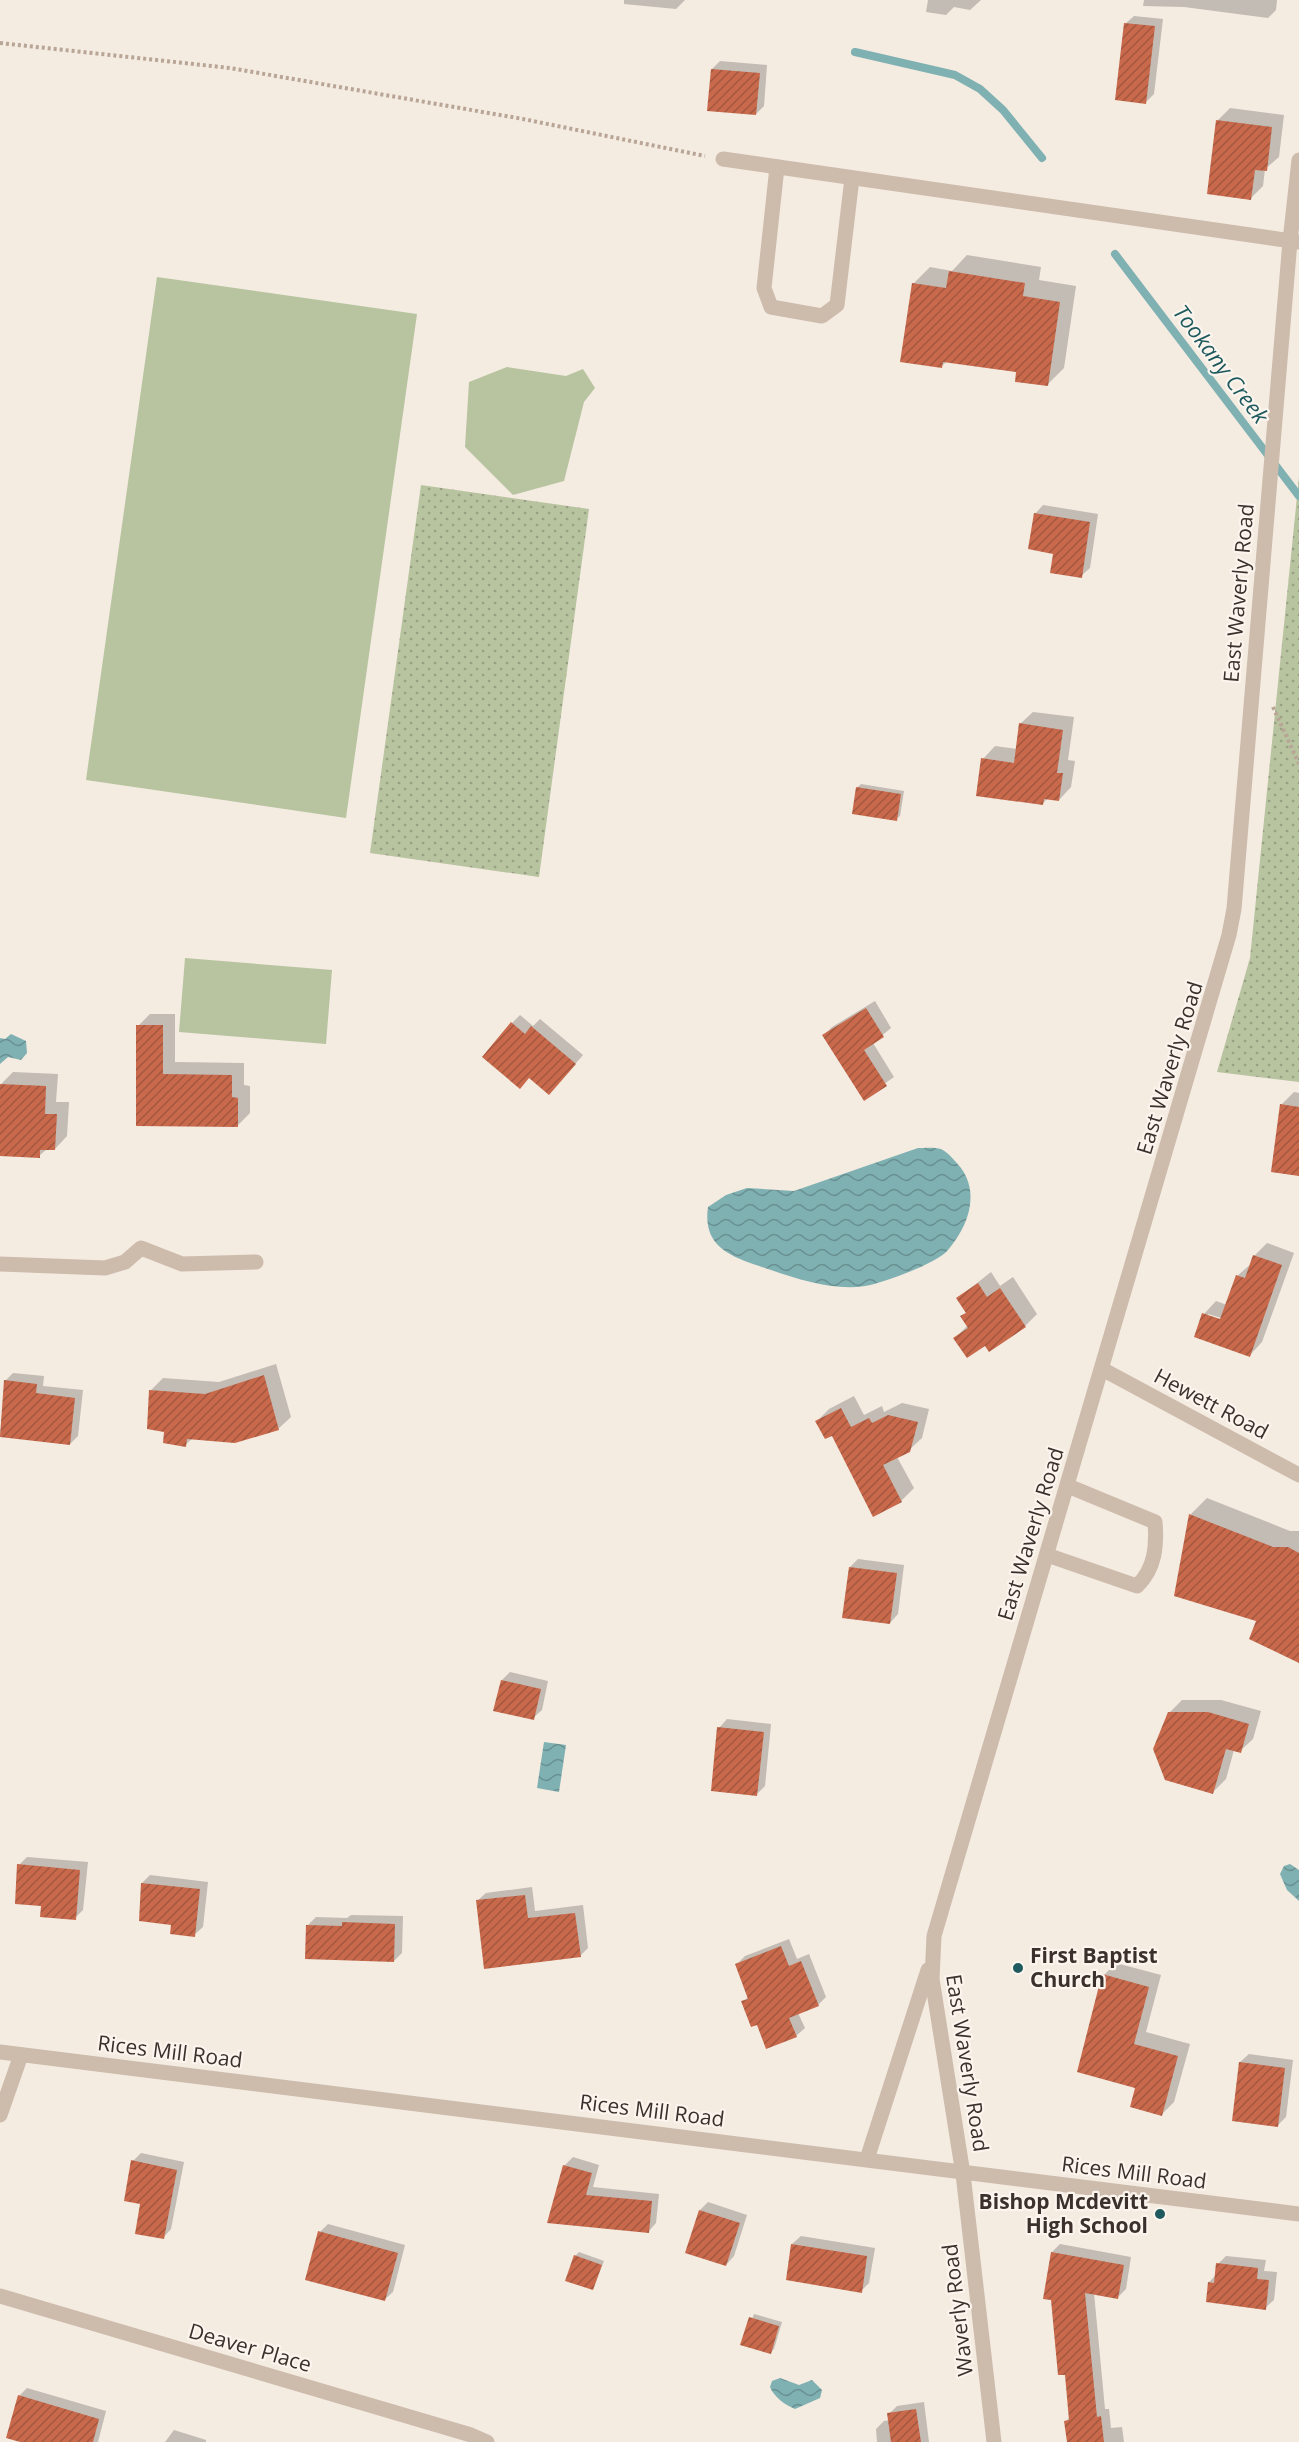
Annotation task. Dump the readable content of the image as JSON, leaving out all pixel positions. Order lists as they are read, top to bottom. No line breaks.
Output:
{"streets":{"street":["East Waverly Road","Hewett Road","Rices Mill Road","Waverly Road","Deaver Place"]},"crossings":[["East Waverly Road","Hewett Road"],["East Waverly Road","Rices Mill Road"],["East Waverly Road","Waverly Road"],["Rices Mill Road","Waverly Road"]],"water":["Tookany Creek"],"places":["First Baptist Church","Bishop Mcdevitt High School"]}
